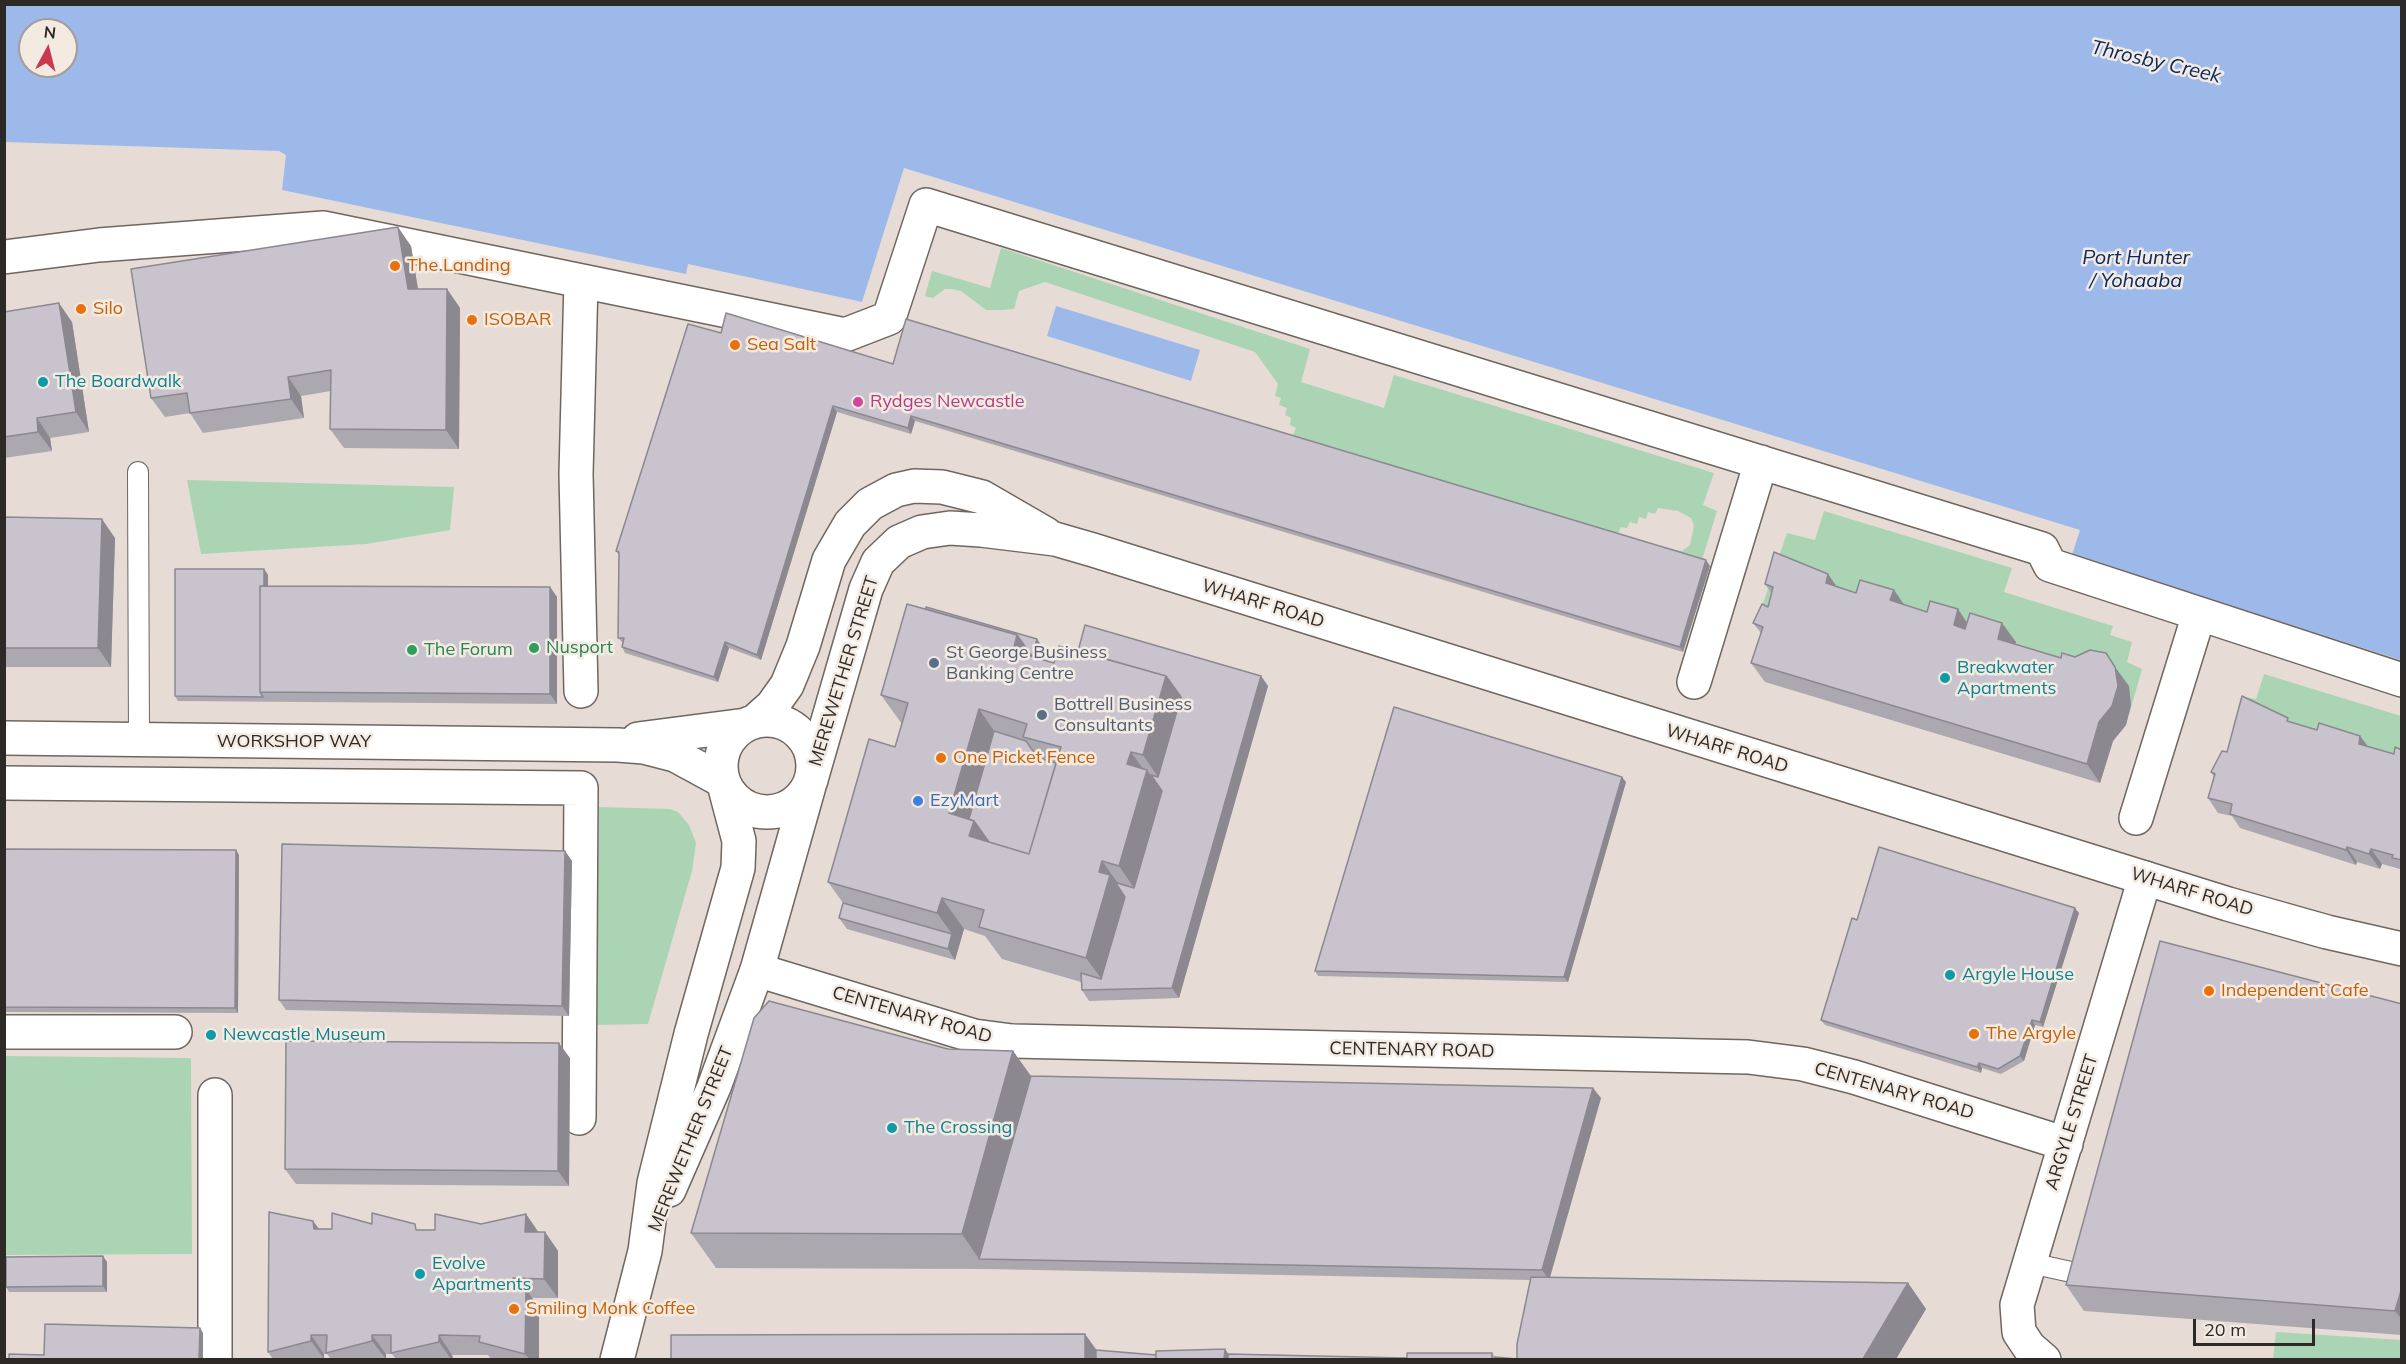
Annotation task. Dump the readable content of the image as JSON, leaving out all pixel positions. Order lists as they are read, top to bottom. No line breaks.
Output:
{"streets":{"street":["WHARF ROAD","MEREWETHER STREET","WORKSHOP WAY","CENTENARY ROAD","ARGYLE STREET"]},"crossings":[["WHARF ROAD","MEREWETHER STREET"],["WHARF ROAD","ARGYLE STREET"],["MEREWETHER STREET","WORKSHOP WAY"],["MEREWETHER STREET","CENTENARY ROAD"],["CENTENARY ROAD","ARGYLE STREET"]],"water":["Throsby Creek","Port Hunter / Yohaaba"],"places":["The Landing","Silo","ISOBAR","Sea Salt","The Boardwalk","Rydges Newcastle","Nusport","The Forum","St George Business Banking Centre","Breakwater Apartments","Bottrell Business Consultants","One Picket Fence","EzyMart","Argyle House","Independent Cafe","The Argyle","Newcastle Museum","The Crossing","Evolve Apartments","Smiling Monk Coffee"],"scale_bar":"20 m","north":"top"}
